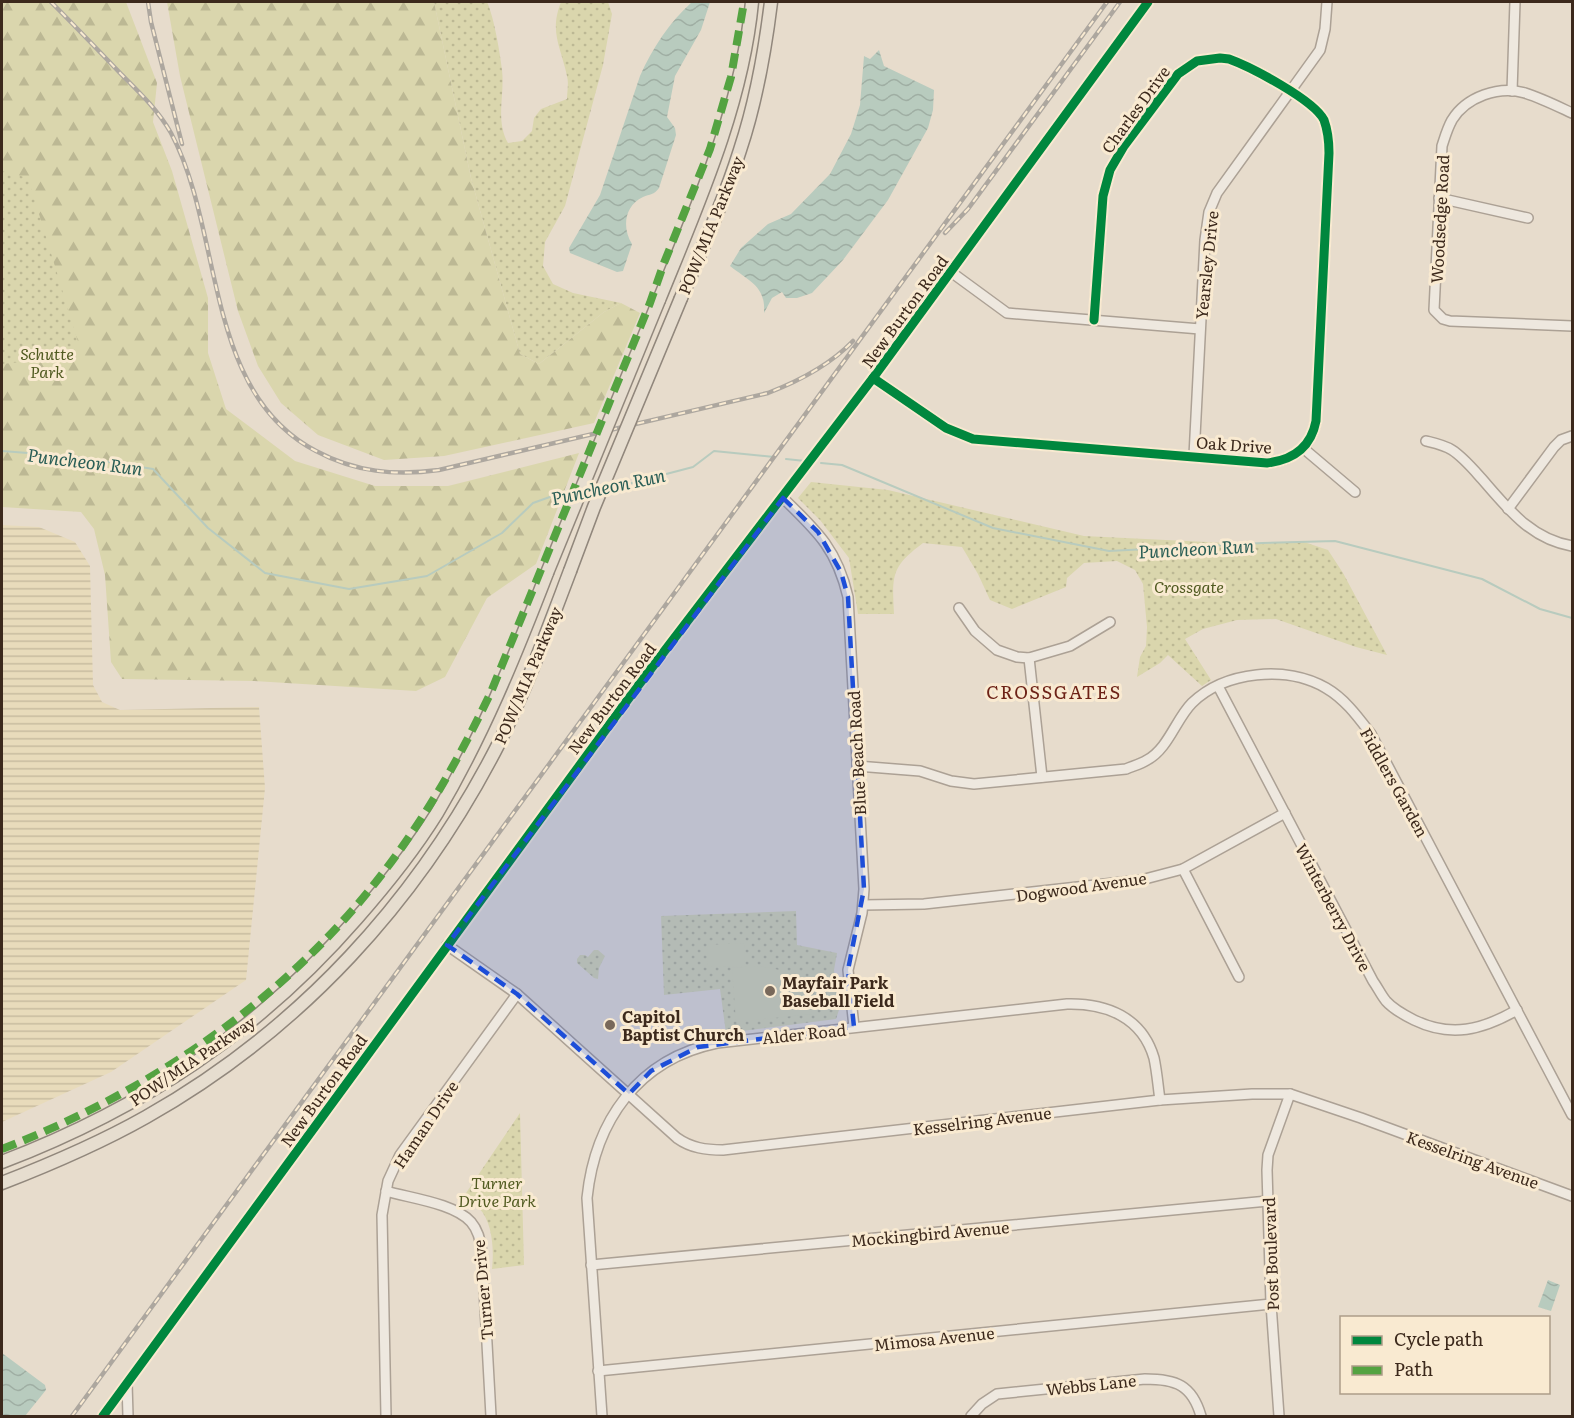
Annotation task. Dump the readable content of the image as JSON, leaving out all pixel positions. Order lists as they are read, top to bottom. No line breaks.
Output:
{"streets":{"main road":["POW/MIA Parkway"],"street":["Charles Drive","Woodsedge Road","Yearsley Drive","New Burton Road","Oak Drive","Blue Beach Road","Fiddlers Garden","Dogwood Avenue","Winterberry Drive","Alder Road","Kesselring Avenue","Haman Drive","Mockingbird Avenue","Post Boulevard","Turner Drive","Mimosa Avenue","Webbs Lane"]},"crossings":[["Charles Drive","Yearsley Drive"],["Yearsley Drive","Oak Drive"],["New Burton Road","Oak Drive"],["New Burton Road","Blue Beach Road"],["New Burton Road","Kesselring Avenue"],["Blue Beach Road","Fiddlers Garden"],["Blue Beach Road","Dogwood Avenue"],["Blue Beach Road","Alder Road"],["Fiddlers Garden","Winterberry Drive"],["Dogwood Avenue","Winterberry Drive"],["Alder Road","Kesselring Avenue"],["Alder Road","Mockingbird Avenue"],["Alder Road","Mimosa Avenue"],["Kesselring Avenue","Haman Drive"],["Kesselring Avenue","Post Boulevard"],["Haman Drive","Turner Drive"],["Mockingbird Avenue","Post Boulevard"],["Post Boulevard","Mimosa Avenue"]],"districts":["CROSSGATES"],"water":["Puncheon Run"],"parks":["Schutte Park","Crossgate","Turner Drive Park"],"places":["Mayfair Park Baseball Field","Capitol Baptist Church"],"legend":["Cycle path","Path"]}
